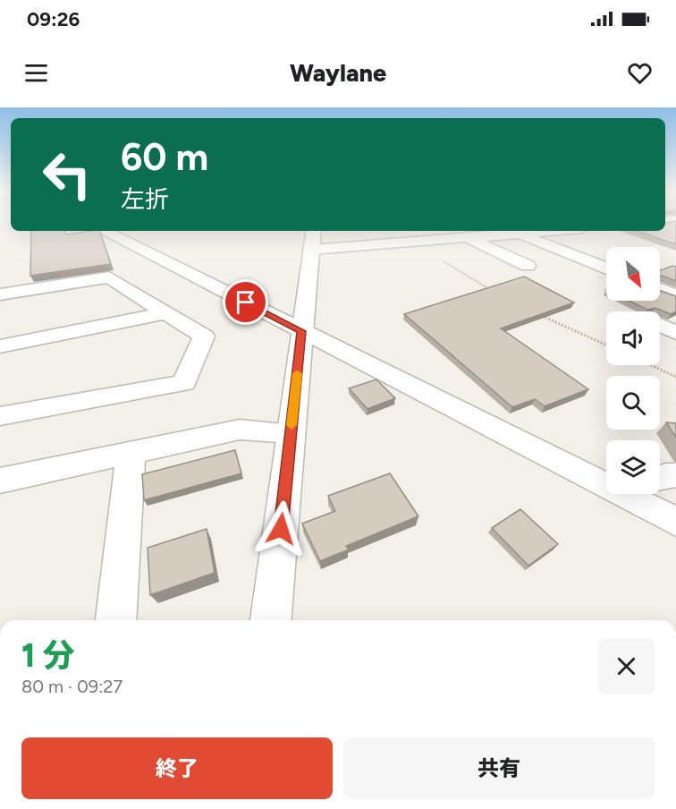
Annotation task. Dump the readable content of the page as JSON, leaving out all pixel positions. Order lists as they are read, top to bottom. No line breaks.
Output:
{"north":"bottom right","page":{"status":"09:26","header":"Waylane","turn":["60 m","左折"],"heading":["1 分","80 m · 09:27"],"buttons":["終了","共有"]}}
